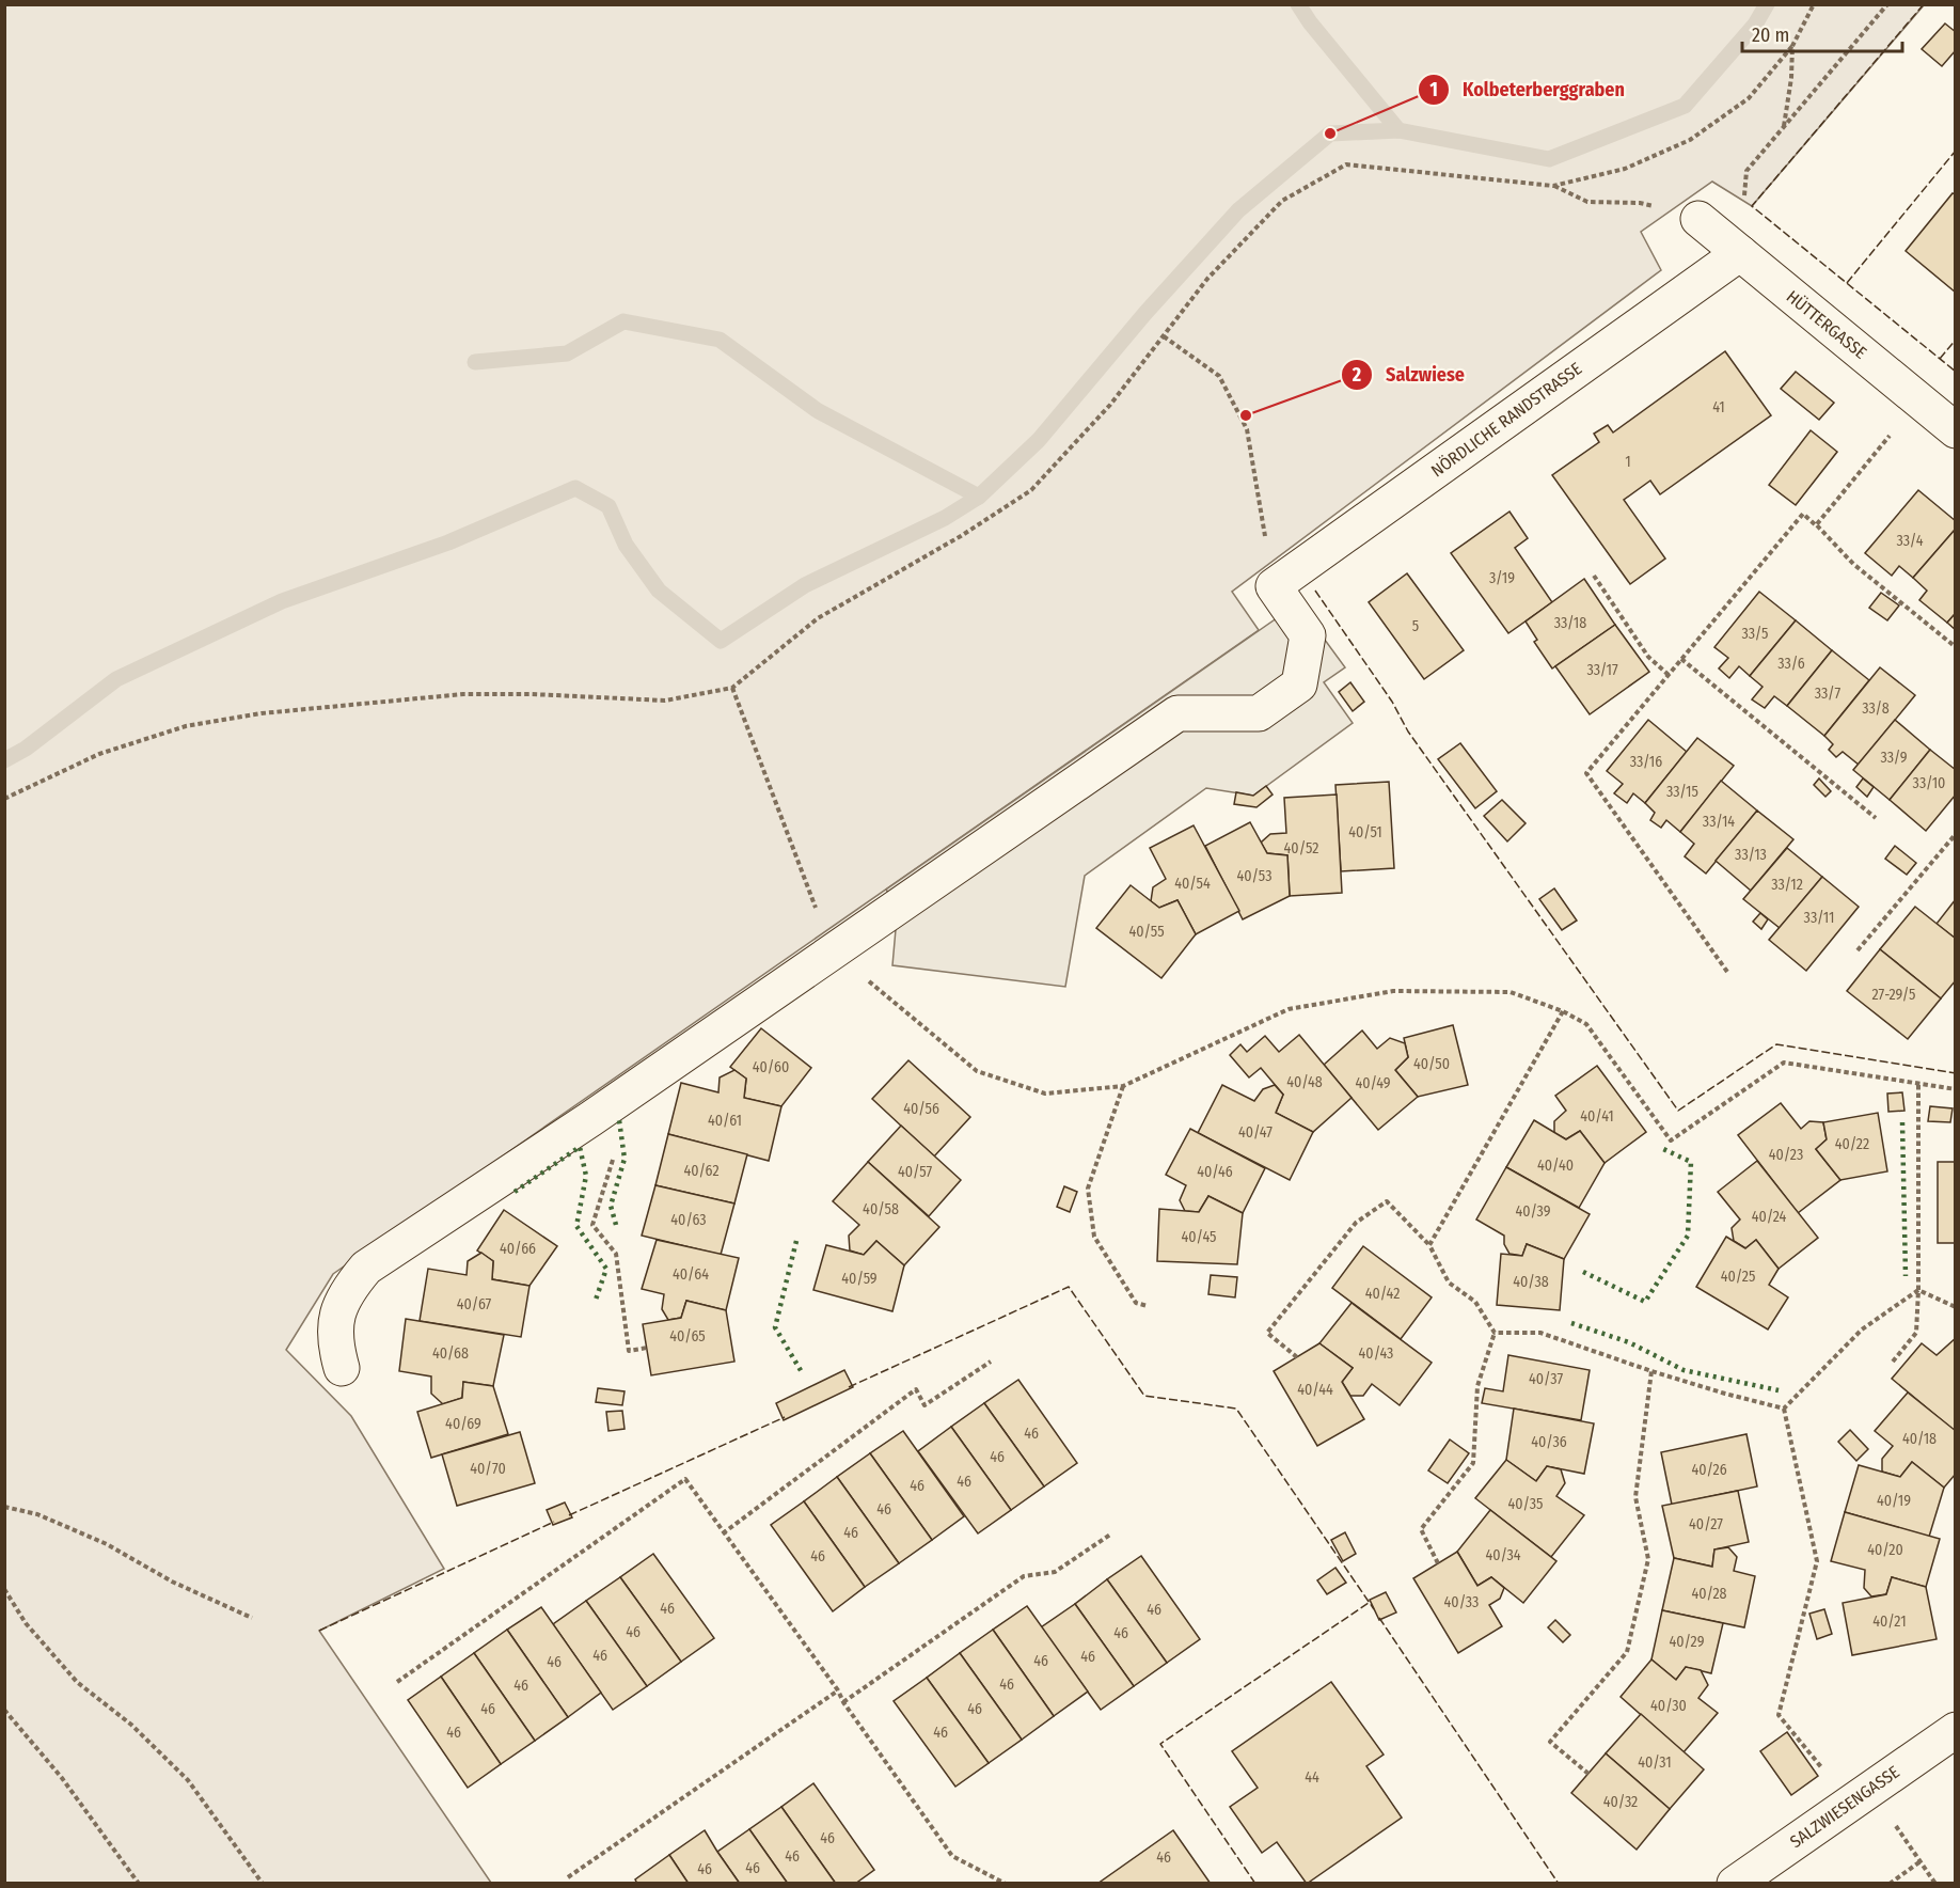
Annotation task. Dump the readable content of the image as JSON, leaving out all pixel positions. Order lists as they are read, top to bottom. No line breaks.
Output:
{"streets":{"street":["HÜTTERGASSE","NÖRDLICHE RANDSTRASSE","SALZWIESENGASSE"]},"crossings":[["HÜTTERGASSE","NÖRDLICHE RANDSTRASSE"]],"places":["Kolbeterberggraben","Salzwiese"],"house_numbers":["41","1","33/4","3/19","33/18","5","33/5","33/6","33/17","33/7","33/8","33/9","33/16","33/10","33/15","33/14","40/51","40/52","33/13","40/53","40/54","33/12","33/11","40/55","27-29/5","40/50","40/60","40/48","40/49","40/56","40/41","40/61","40/47","40/22","40/23","40/40","40/62","40/57","40/46","40/58","40/39","40/24","40/63","40/45","40/66","40/64","40/25","40/59","40/38","40/42","40/67","40/65","40/68","40/43","40/37","40/44","40/69","46","40/18","40/36","46","40/70","40/26","46","46","40/19","40/35","46","40/27","46","40/20","40/34","46","40/28","40/33","46","46","40/21","46","46","40/29","46","46","46","46","46","46","40/30","46","46","46","46","40/31","44","40/32","46","46","46","46","46"],"scale_bar":"20 m"}
